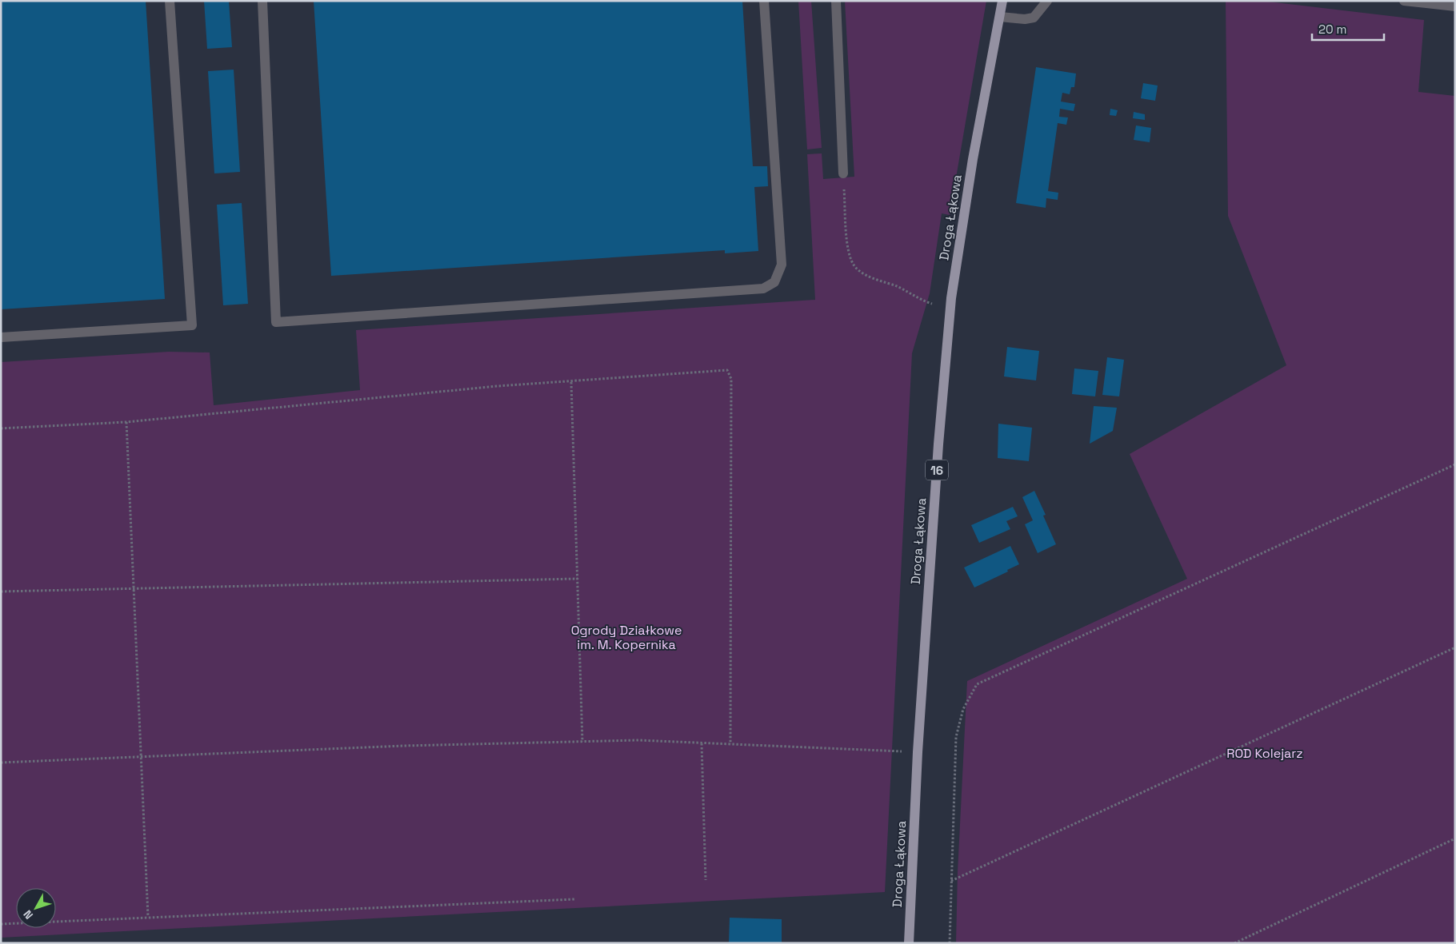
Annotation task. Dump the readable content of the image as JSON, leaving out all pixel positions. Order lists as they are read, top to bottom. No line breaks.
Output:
{"streets":{"main road":["Droga Łąkowa","16"]},"parks":["Ogrody Działkowe im. M. Kopernika","ROD Kolejarz"],"scale_bar":"20 m","north":"bottom left"}
